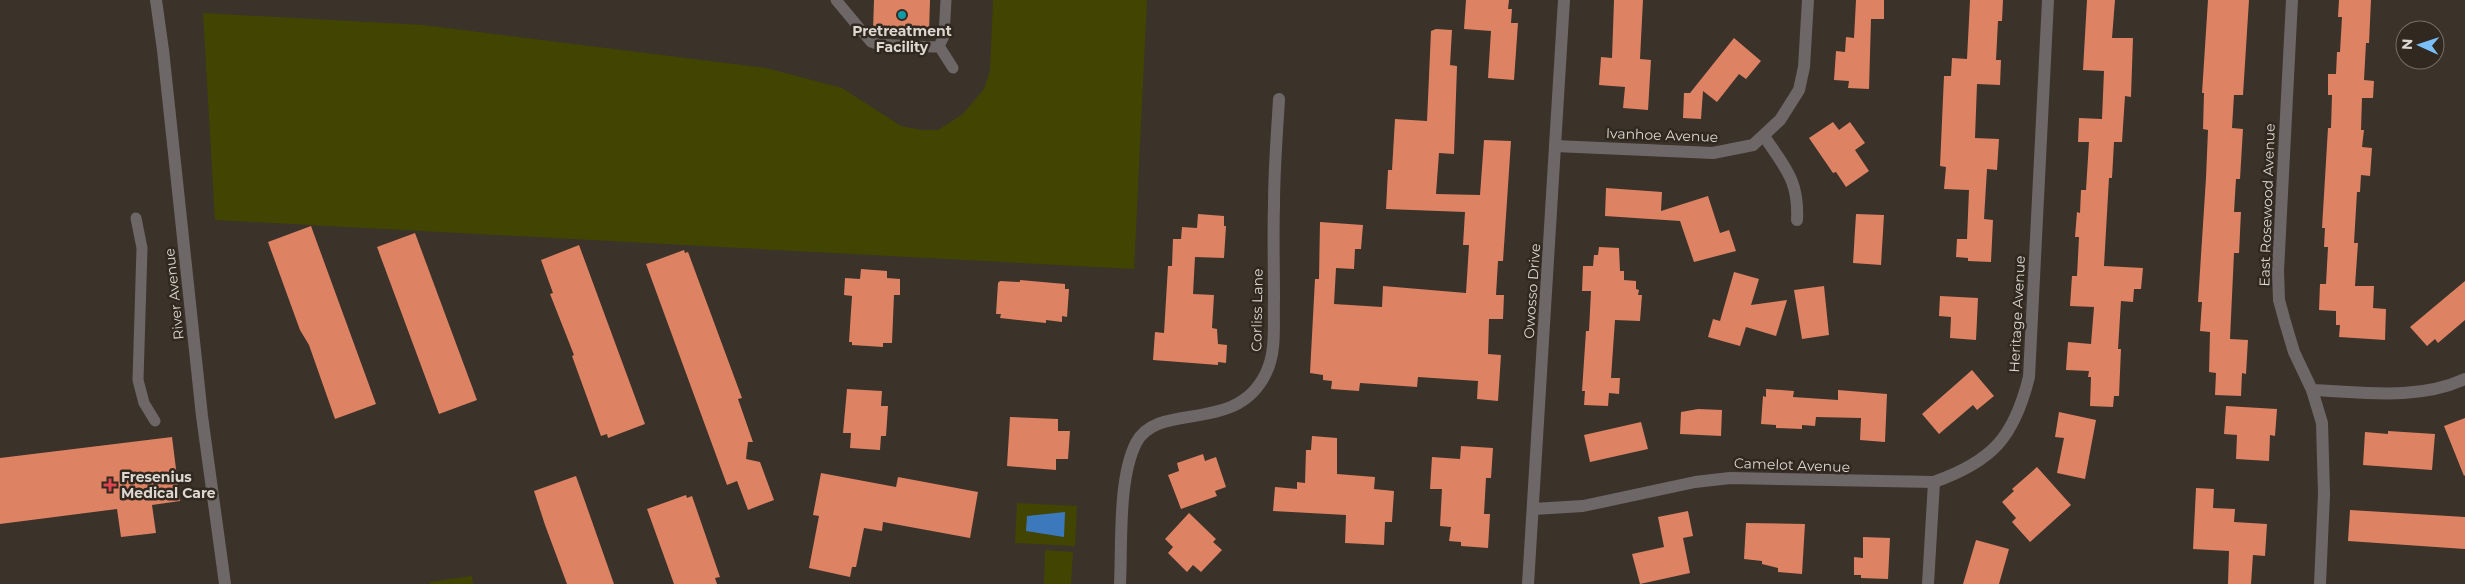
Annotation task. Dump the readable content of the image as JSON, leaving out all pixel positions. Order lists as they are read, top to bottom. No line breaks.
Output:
{"streets":{"street":["Ivanhoe Avenue","East Rosewood Avenue","Owosso Drive","River Avenue","Corliss Lane","Heritage Avenue","Camelot Avenue"]},"crossings":[["Ivanhoe Avenue","Owosso Drive"],["Owosso Drive","Camelot Avenue"],["Heritage Avenue","Camelot Avenue"]],"places":{"other":["Pretreatment Facility"],"health":["Fresenius Medical Care"]},"north":"left"}
